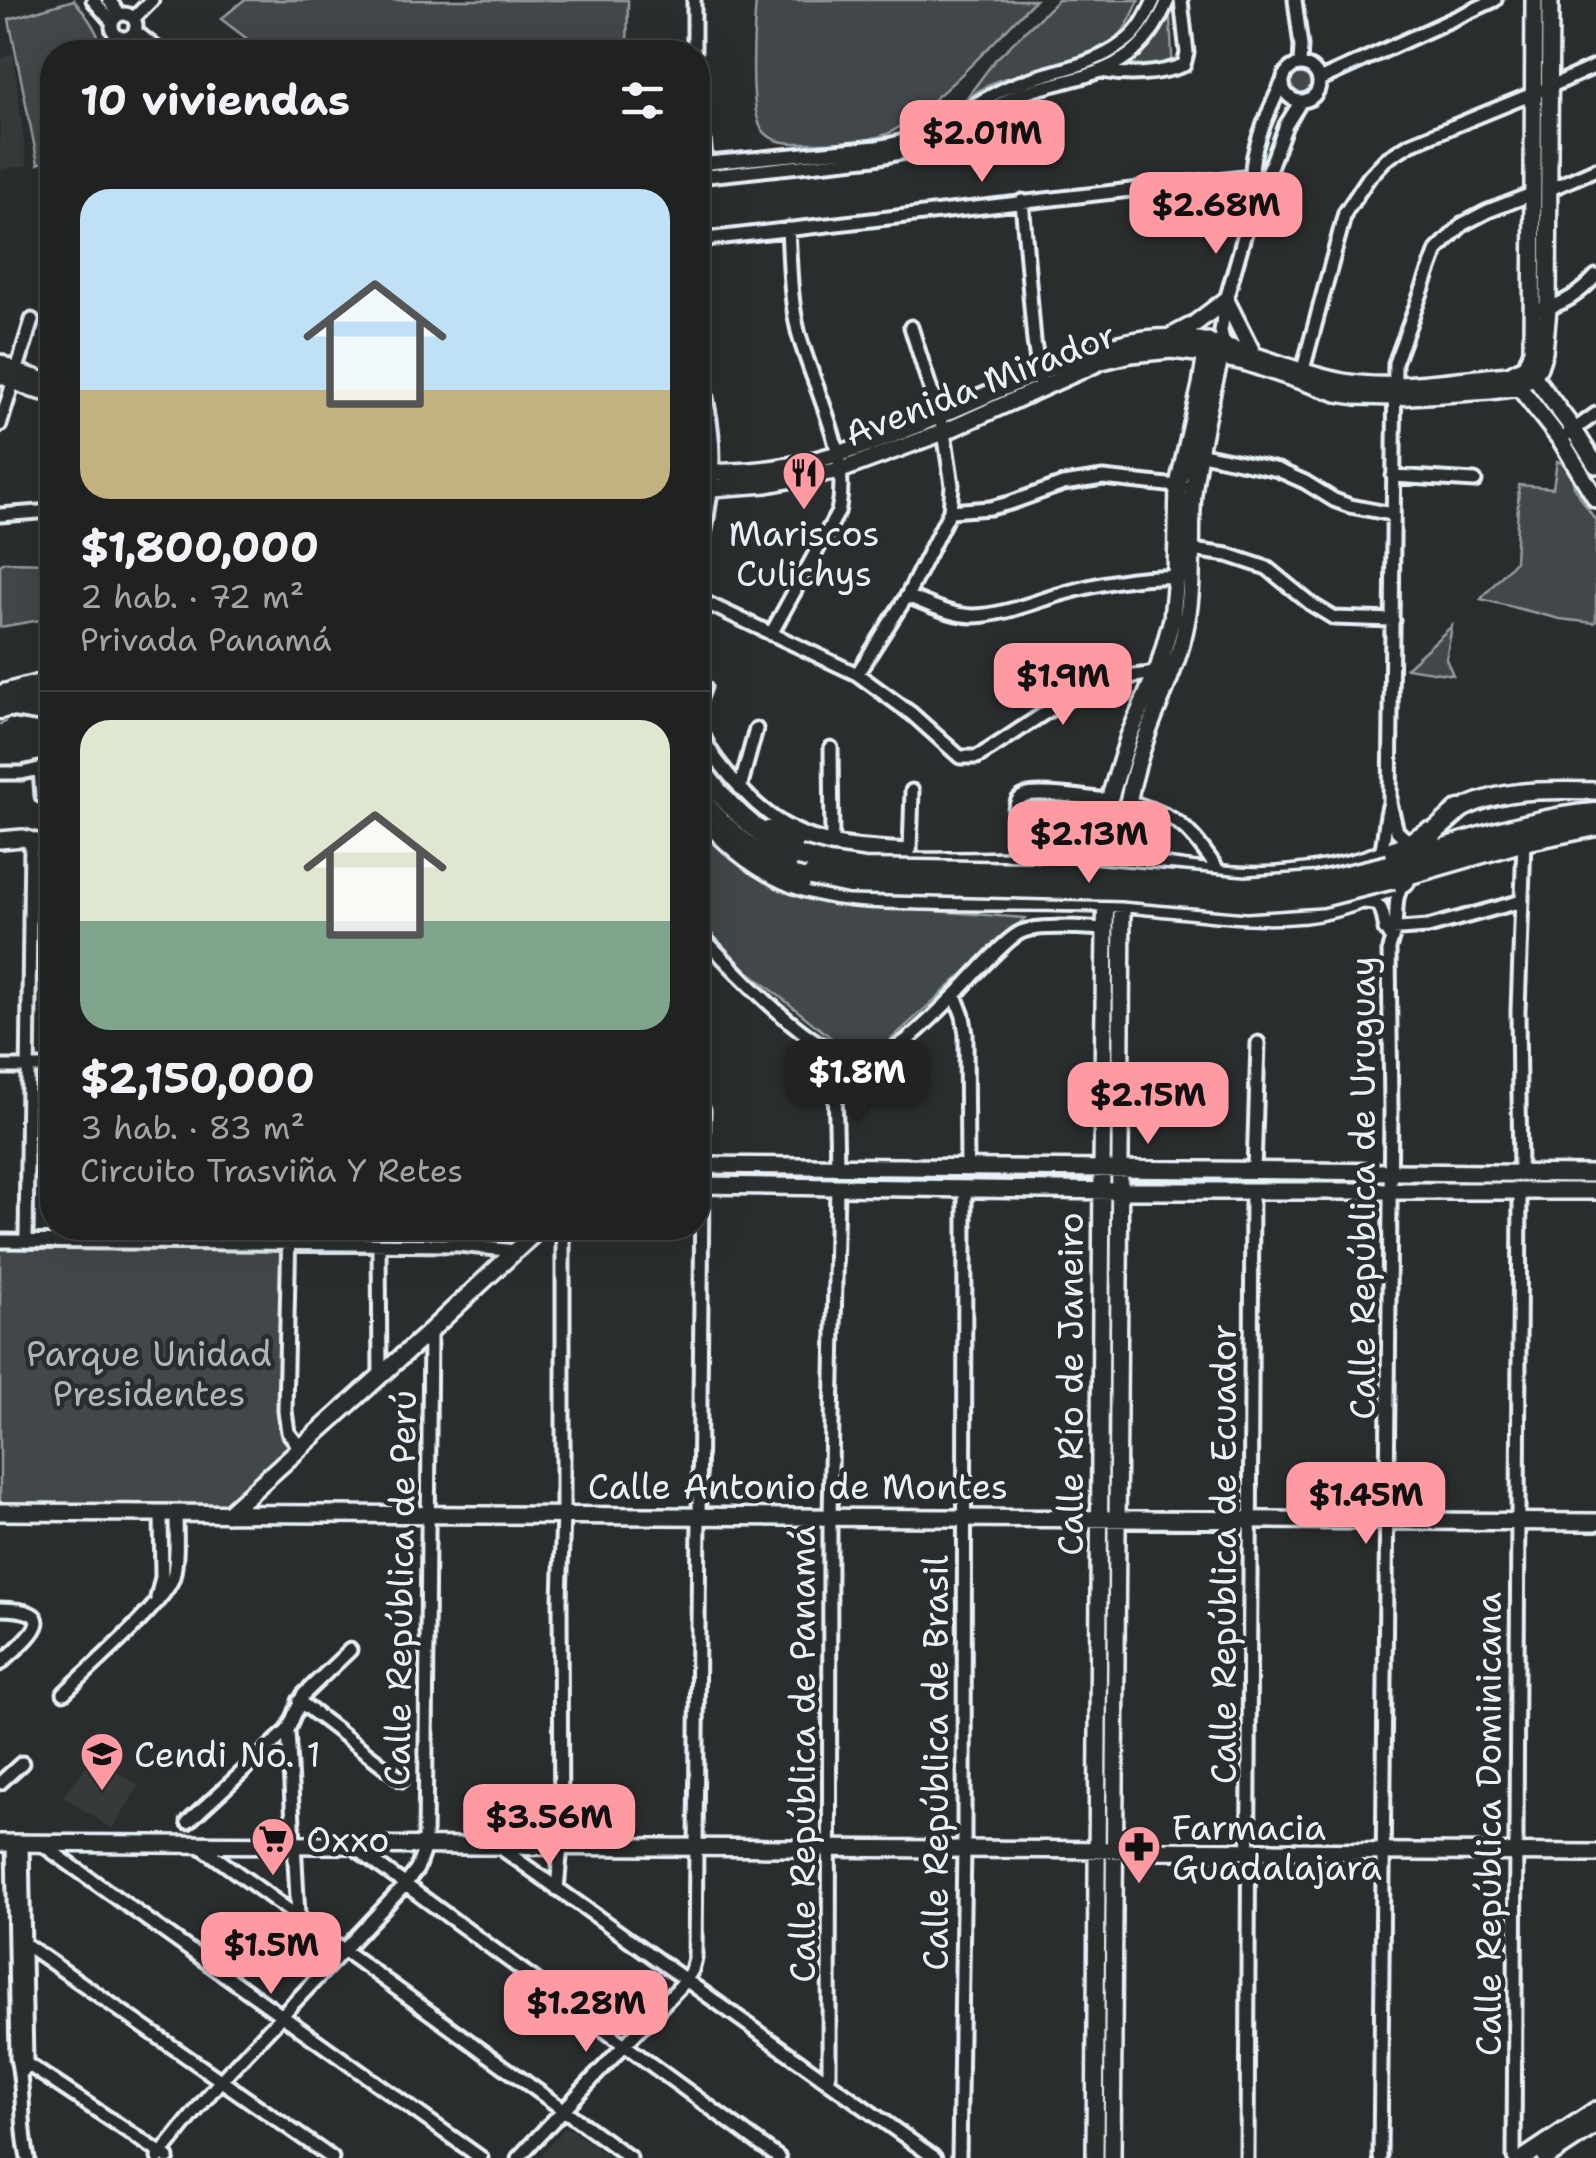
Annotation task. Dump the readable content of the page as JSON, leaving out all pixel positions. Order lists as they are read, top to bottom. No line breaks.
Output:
{"streets":{"main road":["Avenida Mirador","Calle Río de Janeiro","Calle Antonio de Montes"],"street":["Calle República de Uruguay","Calle República de Ecuador","Calle República de Perú","Calle República de Panamá","Calle República de Brasil","Calle República Dominicana"]},"crossings":[["Avenida Mirador","Calle Río de Janeiro"],["Calle República de Uruguay","Calle Antonio de Montes"],["Calle Río de Janeiro","Calle Antonio de Montes"],["Calle Antonio de Montes","Calle República de Ecuador"],["Calle Antonio de Montes","Calle República de Perú"],["Calle Antonio de Montes","Calle República de Panamá"],["Calle Antonio de Montes","Calle República de Brasil"],["Calle Antonio de Montes","Calle República Dominicana"]],"parks":["Parque Unidad Presidentes"],"places":{"restaurant":["Mariscos Culichys"],"school or university":["Cendi No. 1"],"supermarket":["Oxxo"],"pharmacy":["Farmacia Guadalajara"]},"page":{"heading":"10 viviendas","price":["$2.01M","$2.68M","$1.9M","$2.13M","$1.8M","$2.15M","$1.45M","$3.56M","$1.5M","$1.28M"],"list":[{"name":"$1,800,000","note":"2 hab. · 72 m² · Privada Panamá"},{"name":"$2,150,000","note":"3 hab. · 83 m² · Circuito Trasviña Y Retes"}]}}
